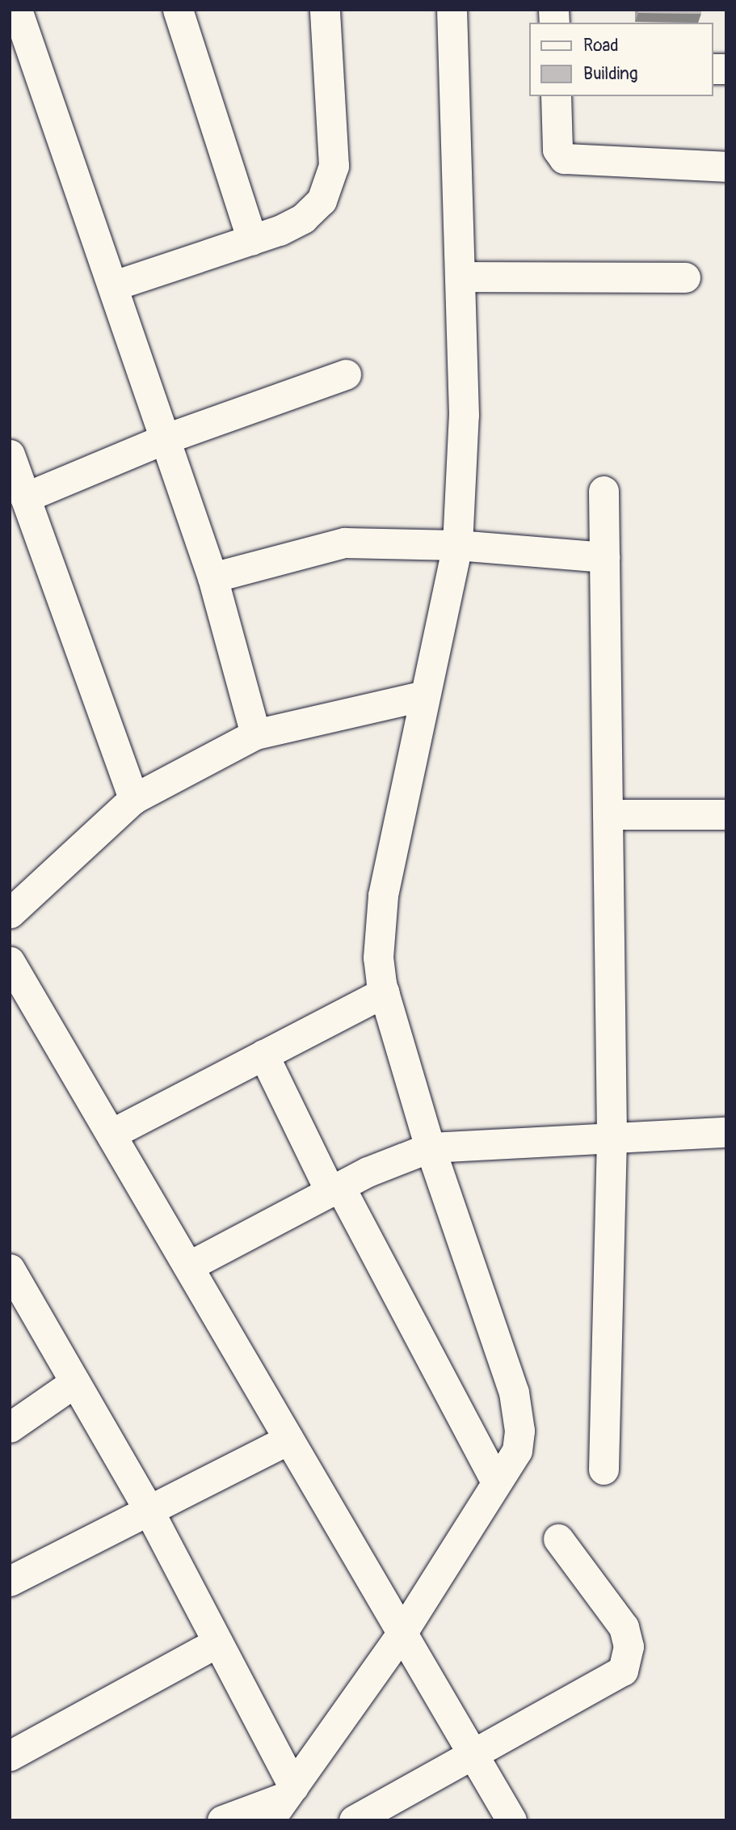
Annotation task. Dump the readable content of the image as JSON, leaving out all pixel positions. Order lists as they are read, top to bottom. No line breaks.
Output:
{"legend":["Road","Building"]}
